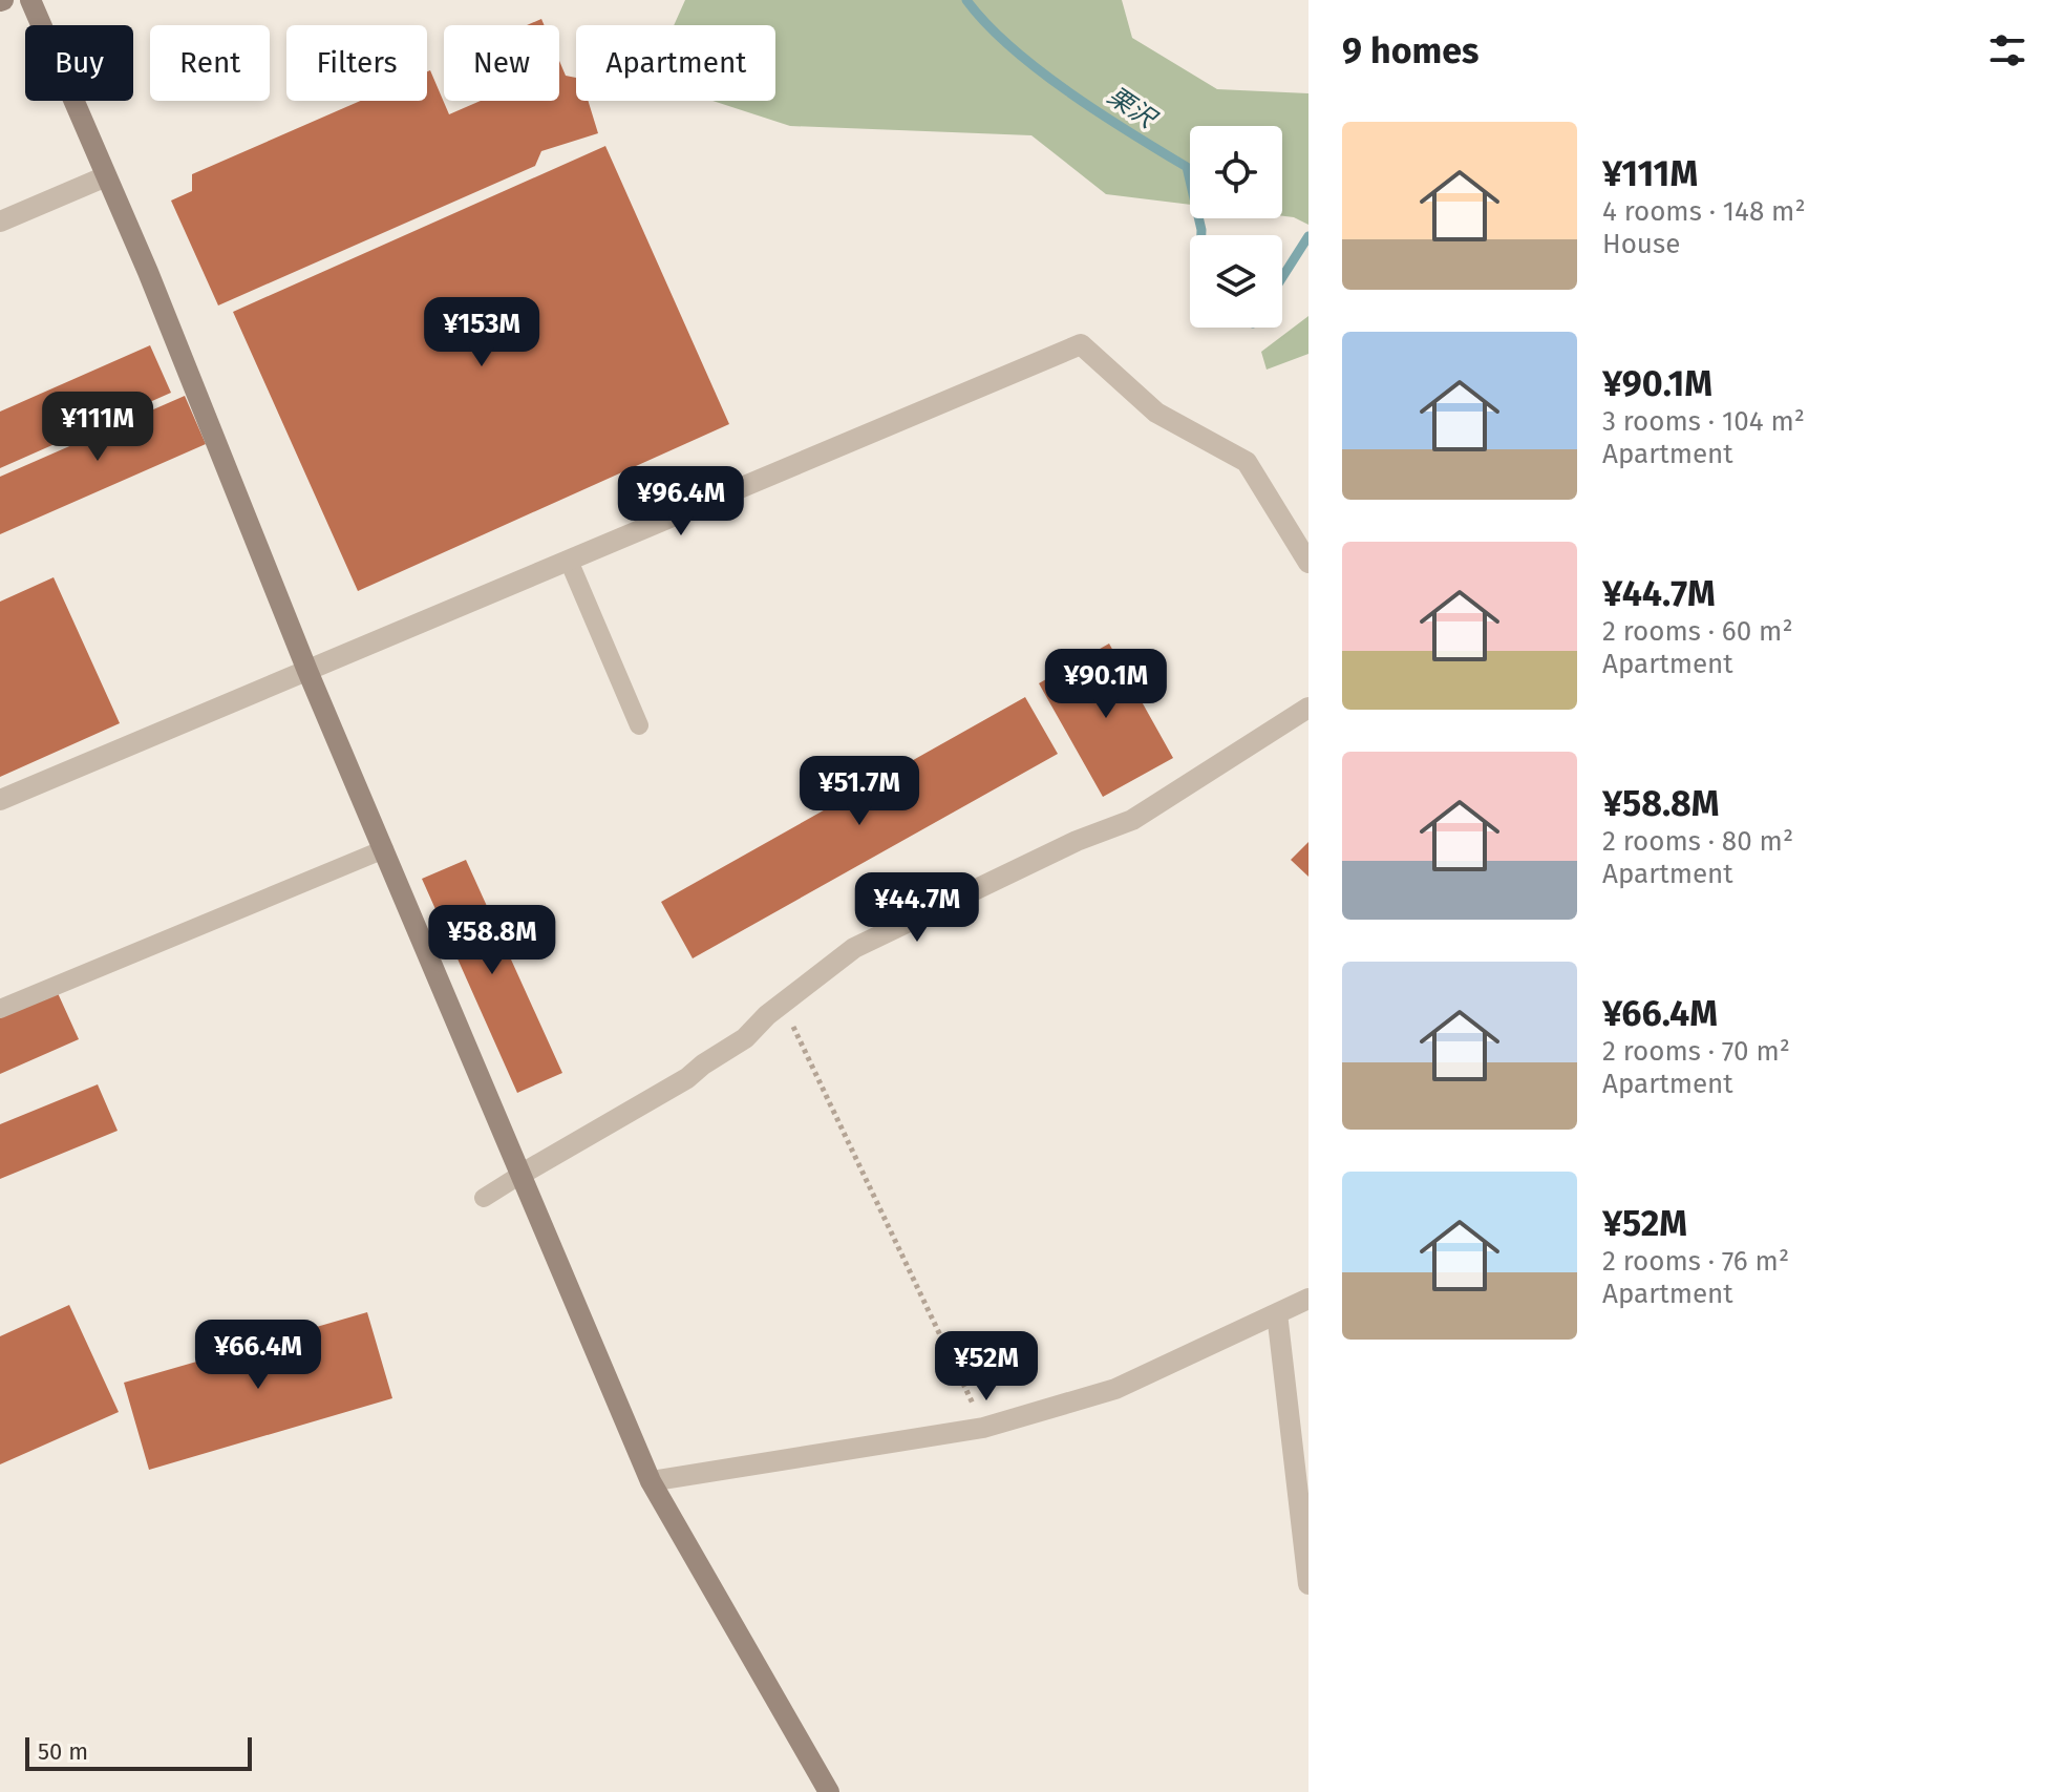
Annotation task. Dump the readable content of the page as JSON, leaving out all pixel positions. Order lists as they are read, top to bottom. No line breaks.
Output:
{"water":["栗沢"],"scale_bar":"50 m","page":{"heading":"9 homes","chip":["Buy","Rent","Filters","New","Apartment"],"list":[{"name":"¥111M","note":"4 rooms · 148 m² · House"},{"name":"¥90.1M","note":"3 rooms · 104 m² · Apartment"},{"name":"¥44.7M","note":"2 rooms · 60 m² · Apartment"},{"name":"¥58.8M","note":"2 rooms · 80 m² · Apartment"},{"name":"¥66.4M","note":"2 rooms · 70 m² · Apartment"},{"name":"¥52M","note":"2 rooms · 76 m² · Apartment"}],"price":["¥153M","¥111M","¥96.4M","¥90.1M","¥51.7M","¥44.7M","¥58.8M","¥66.4M","¥52M"],"scale":"50 m"}}
